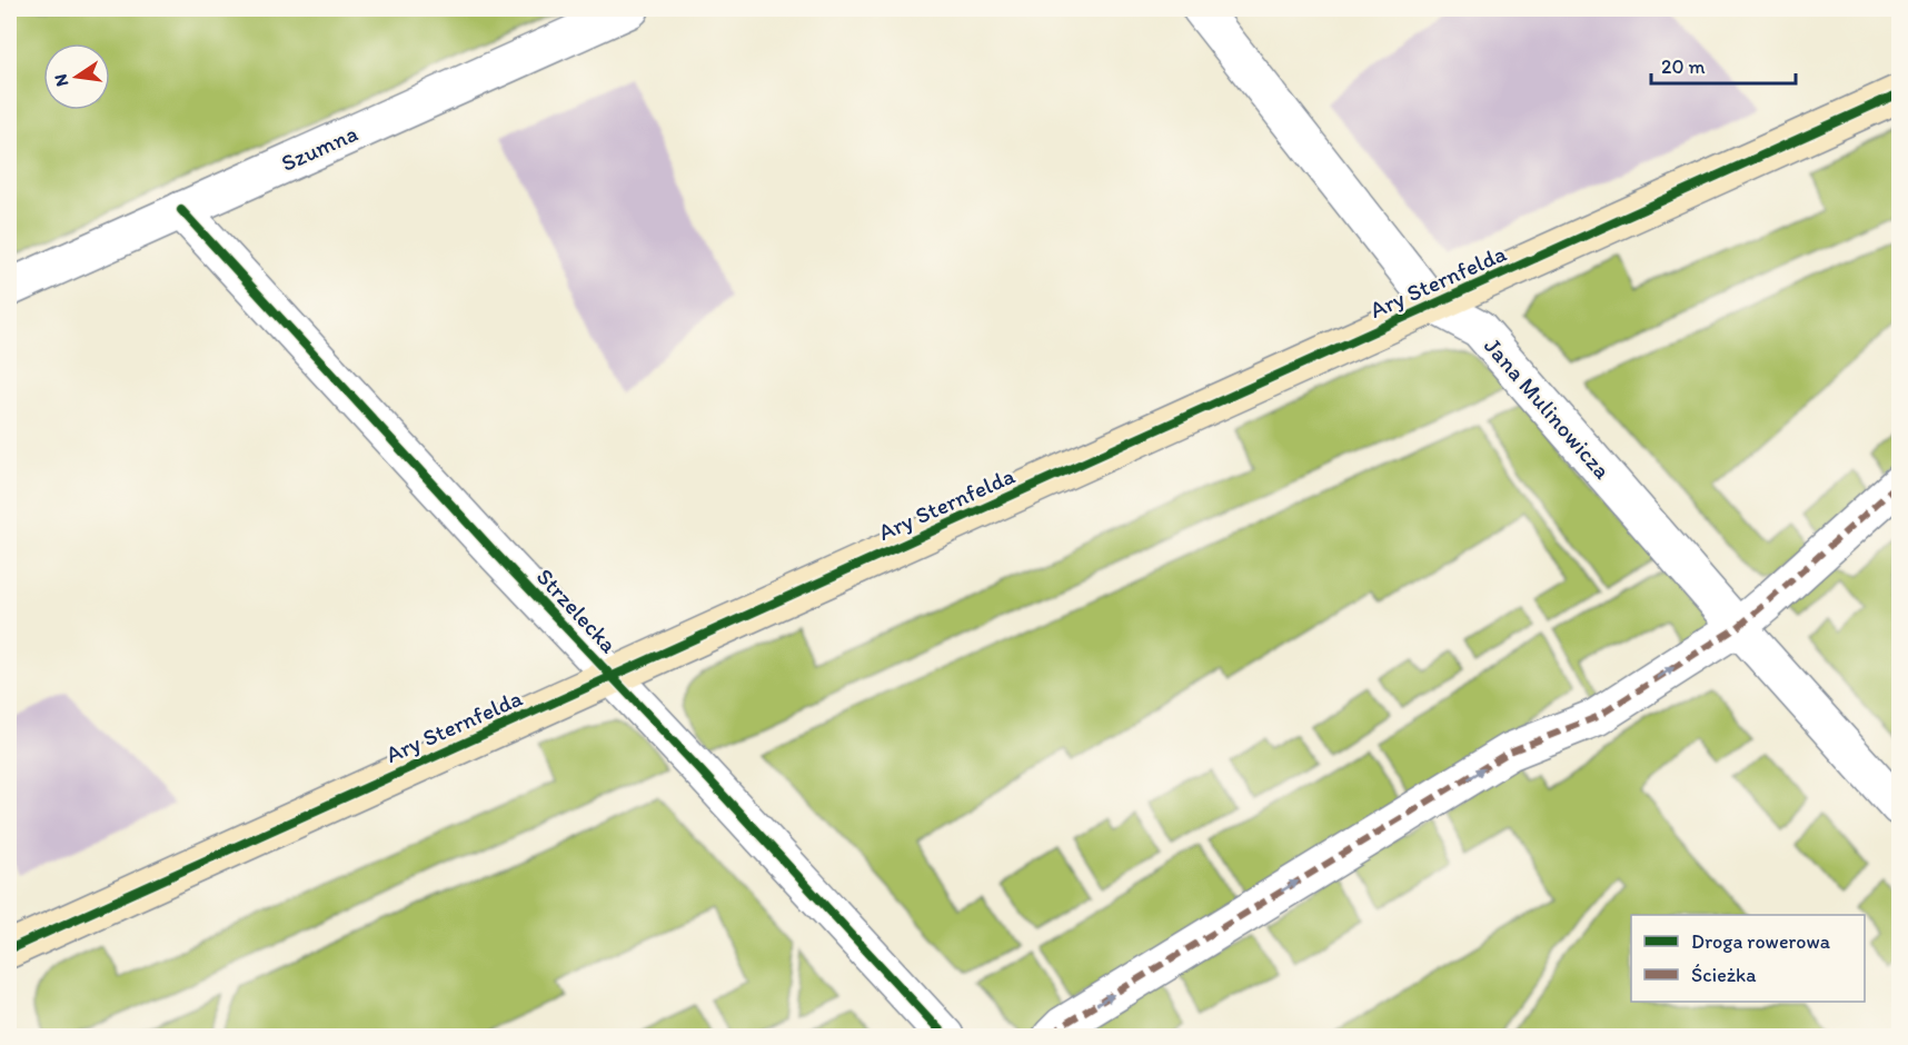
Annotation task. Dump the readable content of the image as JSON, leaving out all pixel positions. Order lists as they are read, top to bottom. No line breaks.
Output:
{"streets":{"street":["Szumna","Ary Sternfelda","Jana Mulinowicza","Strzelecka"]},"crossings":[["Szumna","Strzelecka"],["Ary Sternfelda","Jana Mulinowicza"],["Ary Sternfelda","Strzelecka"]],"legend":["Droga rowerowa","Ścieżka"],"scale_bar":"20 m","north":"left"}
